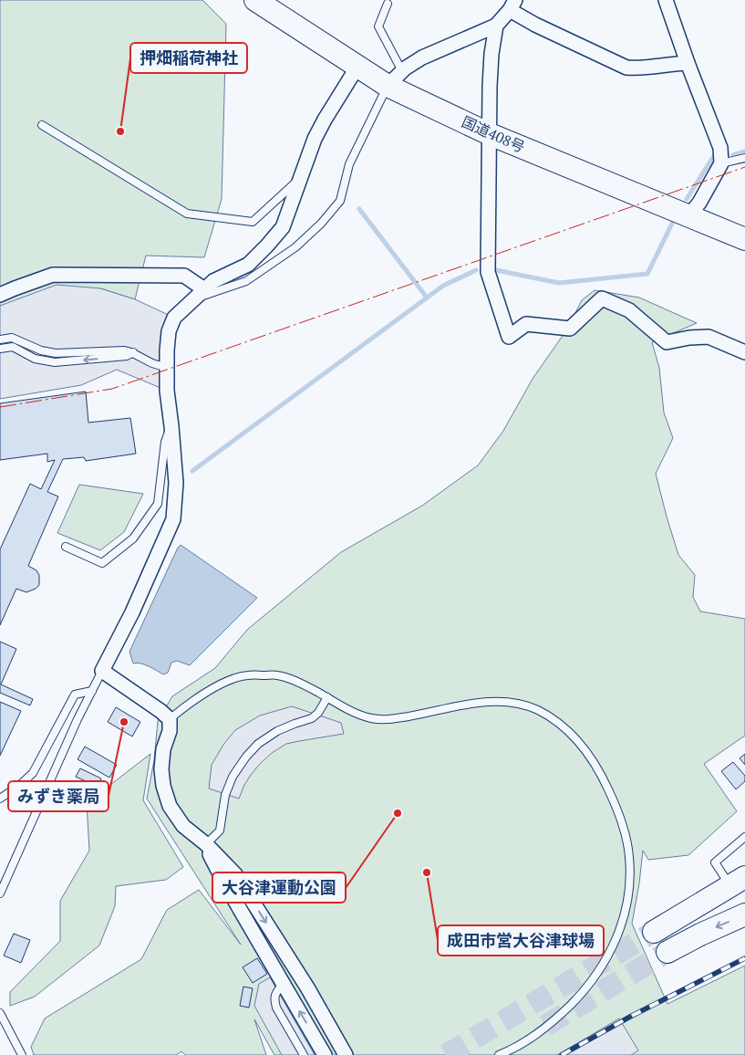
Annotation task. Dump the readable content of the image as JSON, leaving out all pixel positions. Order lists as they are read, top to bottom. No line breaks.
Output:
{"streets":{"highway":["国道408号"]},"places":["押畑稲荷神社","みずき薬局","大谷津運動公園","成田市営大谷津球場"]}
